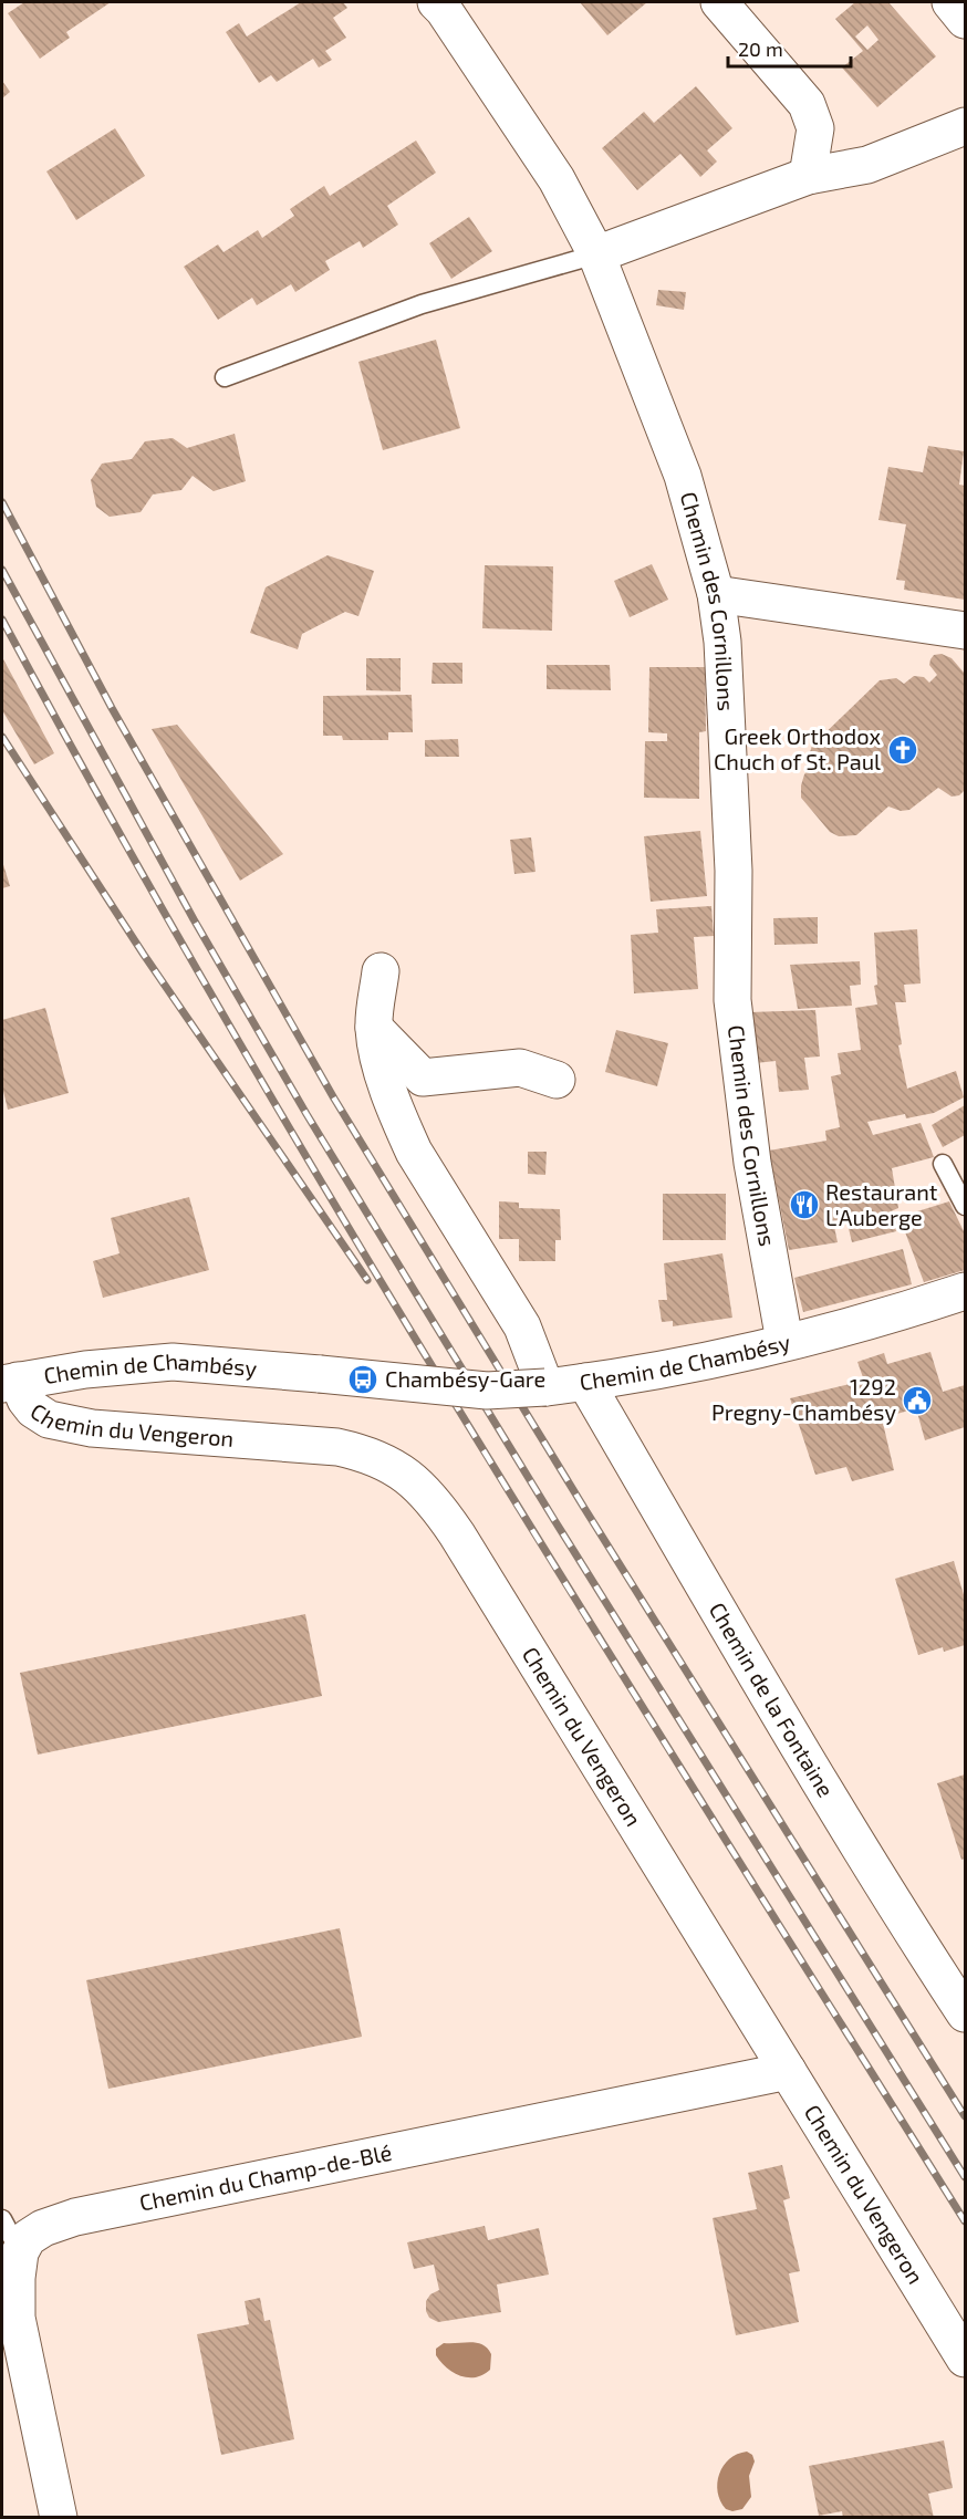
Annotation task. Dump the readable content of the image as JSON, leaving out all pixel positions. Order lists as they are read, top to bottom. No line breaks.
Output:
{"streets":{"street":["Chemin des Cornillons","Chemin de Chambésy","Chemin du Vengeron","Chemin de la Fontaine","Chemin du Champ-de-Blé"]},"crossings":[["Chemin des Cornillons","Chemin de Chambésy"],["Chemin de Chambésy","Chemin du Vengeron"],["Chemin de Chambésy","Chemin de la Fontaine"],["Chemin du Vengeron","Chemin du Champ-de-Blé"]],"places":{"church":["Greek Orthodox Chuch of St. Paul"],"restaurant":["Restaurant L'Auberge"],"bus stop":["Chambésy-Gare"],"public building":["1292 Pregny-Chambésy"]},"scale_bar":"20 m"}
